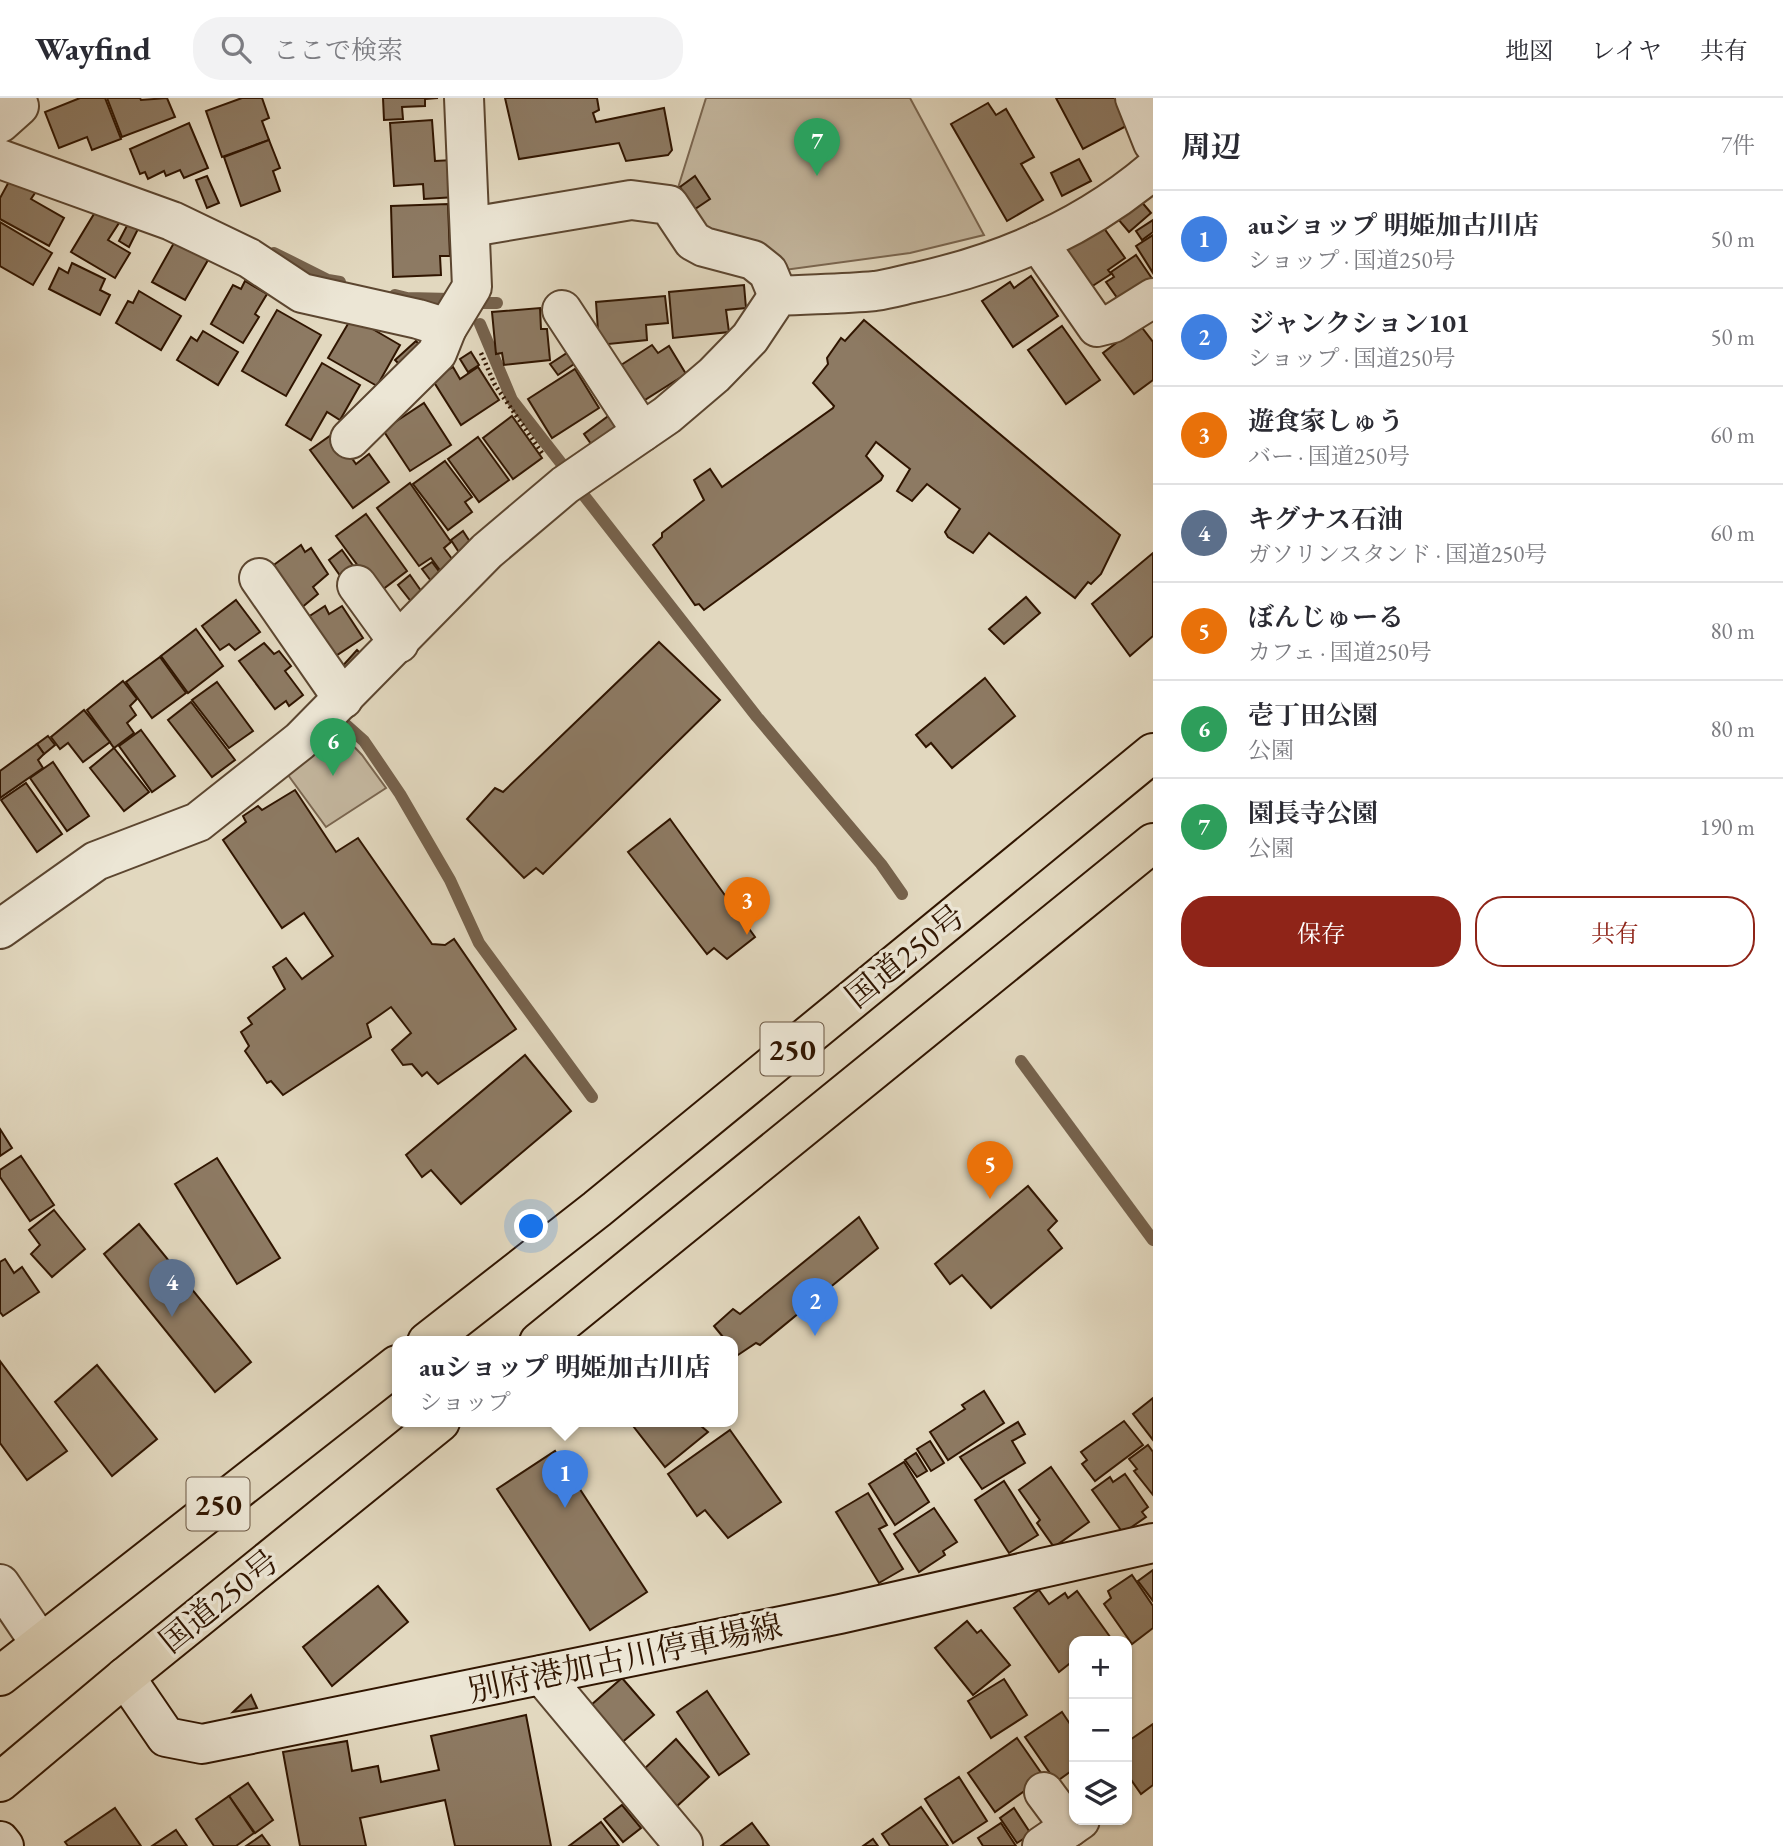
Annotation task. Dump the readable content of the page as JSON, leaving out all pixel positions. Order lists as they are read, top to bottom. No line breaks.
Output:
{"streets":{"highway":["国道250号","250"],"street":["別府港加古川停車場線"]},"crossings":[["国道250号","別府港加古川停車場線"]],"page":{"header":"Wayfind","search":"ここで検索","nav":["地図","レイヤ","共有"],"heading":["周辺","7件"],"pins":["7","6","3","5","4","2","1"],"list":[{"mark":"1","name":"auショップ 明姫加古川店","note":"ショップ · 国道250号","value":"50 m"},{"mark":"2","name":"ジャンクション101","note":"ショップ · 国道250号","value":"50 m"},{"mark":"3","name":"遊食家しゅう","note":"バー · 国道250号","value":"60 m"},{"mark":"4","name":"キグナス石油","note":"ガソリンスタンド · 国道250号","value":"60 m"},{"mark":"5","name":"ぼんじゅーる","note":"カフェ · 国道250号","value":"80 m"},{"mark":"6","name":"壱丁田公園","note":"公園","value":"80 m"},{"mark":"7","name":"園長寺公園","note":"公園","value":"190 m"}],"buttons":["保存","共有"],"popup":["auショップ 明姫加古川店","ショップ"],"map_buttons":["+","−"]}}
